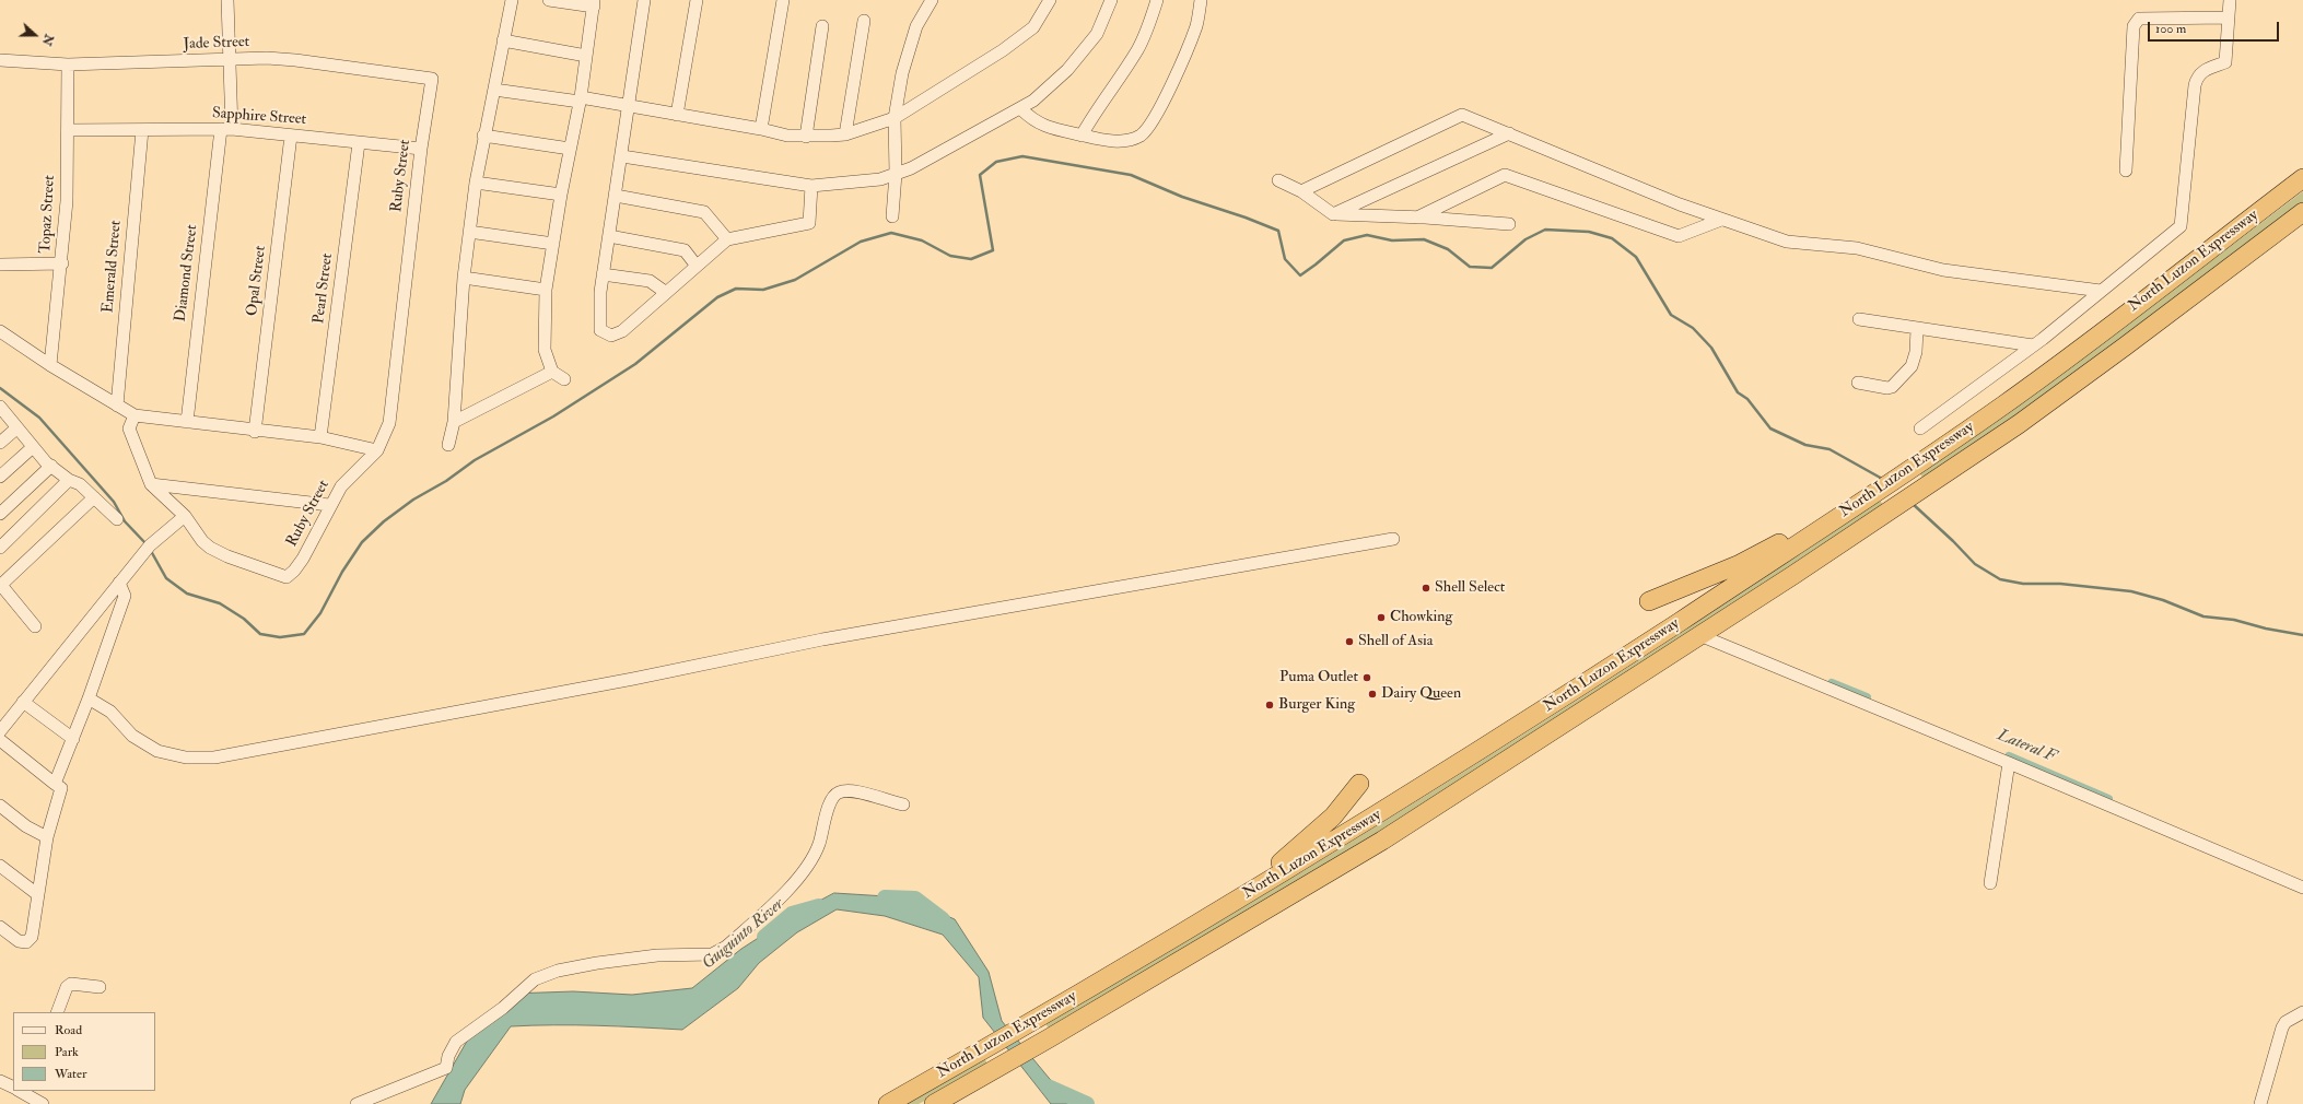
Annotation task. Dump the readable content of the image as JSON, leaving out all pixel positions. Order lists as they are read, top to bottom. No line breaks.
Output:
{"streets":{"highway":["North Luzon Expressway"],"street":["Jade Street","Sapphire Street","Ruby Street","Topaz Street","Emerald Street","Diamond Street","Opal Street","Pearl Street"]},"crossings":[["Jade Street","Ruby Street"],["Jade Street","Topaz Street"],["Jade Street","Diamond Street"],["Sapphire Street","Ruby Street"],["Sapphire Street","Topaz Street"],["Sapphire Street","Emerald Street"],["Sapphire Street","Diamond Street"],["Sapphire Street","Opal Street"],["Sapphire Street","Pearl Street"]],"water":["Lateral F","Guiguinto River"],"places":["Shell Select","Chowking","Shell of Asia","Puma Outlet","Dairy Queen","Burger King"],"legend":["Road","Park","Water"],"scale_bar":"100 m","north":"right"}
